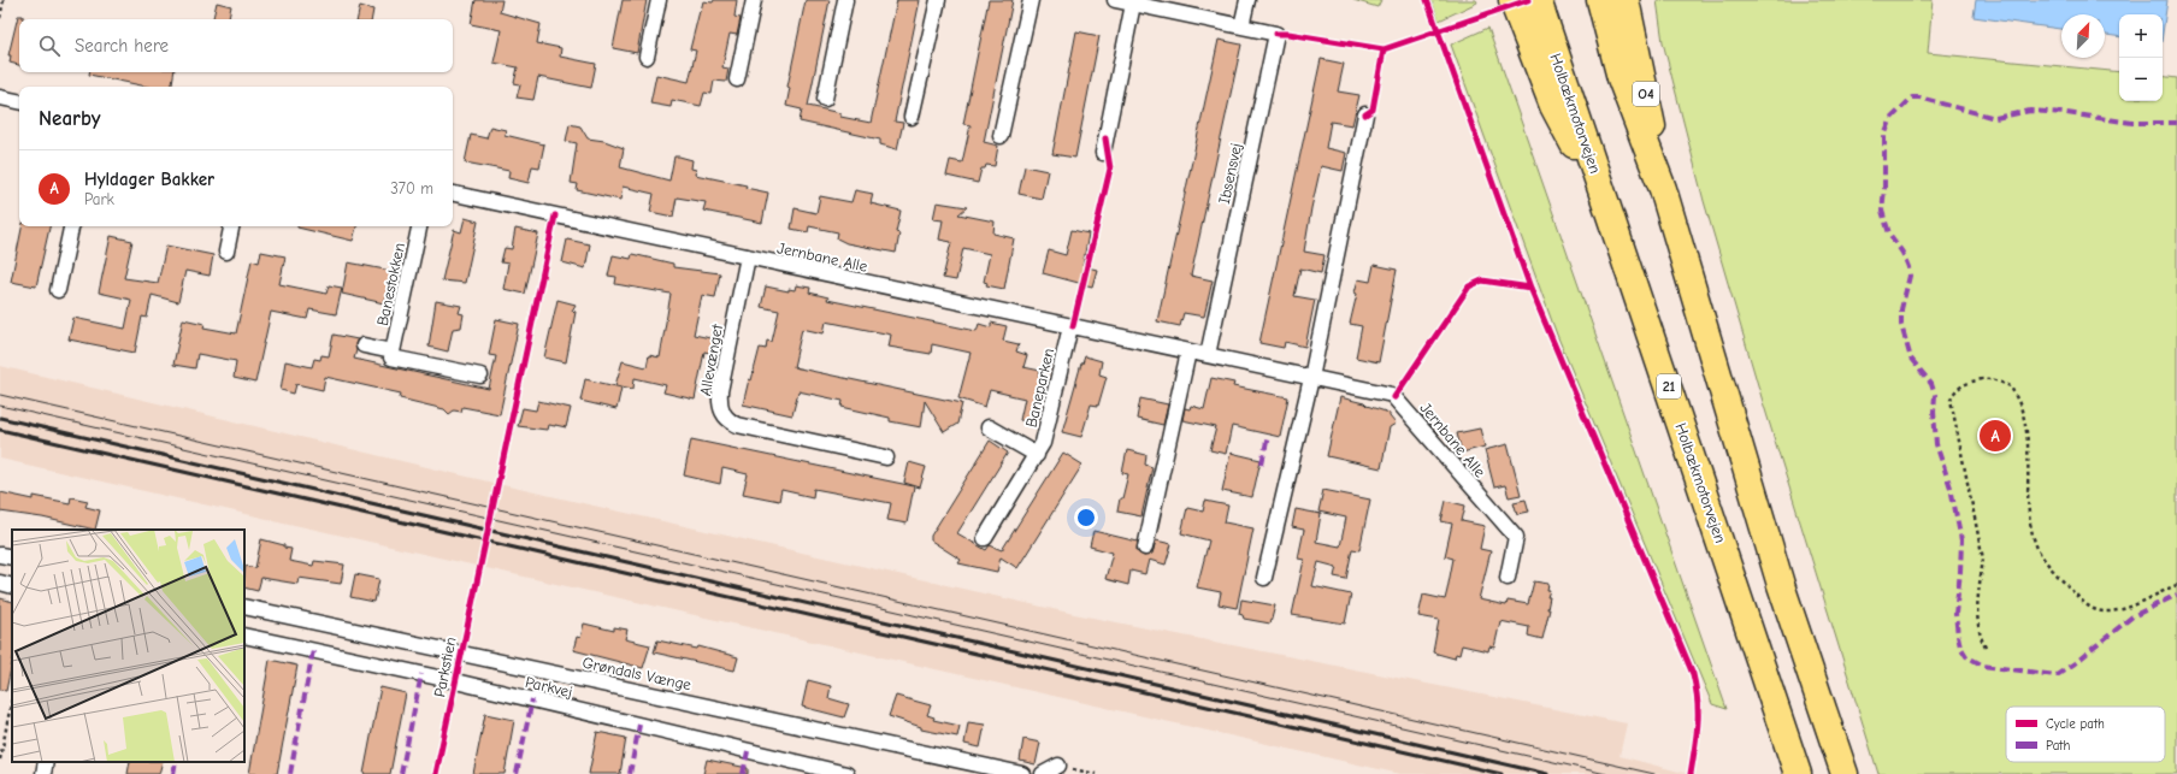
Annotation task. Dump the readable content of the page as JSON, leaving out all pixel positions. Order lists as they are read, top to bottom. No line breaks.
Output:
{"streets":{"highway":["O4","Holbækmotorvejen","21"],"street":["Ibsensvej","Jernbane Alle","Banestokken","Allevænget","Baneparken","Grøndals Vænge","Parkvej"],"cycle path":["Parkstien"]},"crossings":[["Ibsensvej","Jernbane Alle"],["Jernbane Alle","Allevænget"],["Jernbane Alle","Baneparken"]],"legend":["Cycle path","Path"],"north":"top right","page":{"map_buttons":["+","−"],"search":"Search here","heading":"Nearby","list":[{"mark":"A","name":"Hyldager Bakker","note":"Park","value":"370 m"}],"pins":"A"}}
